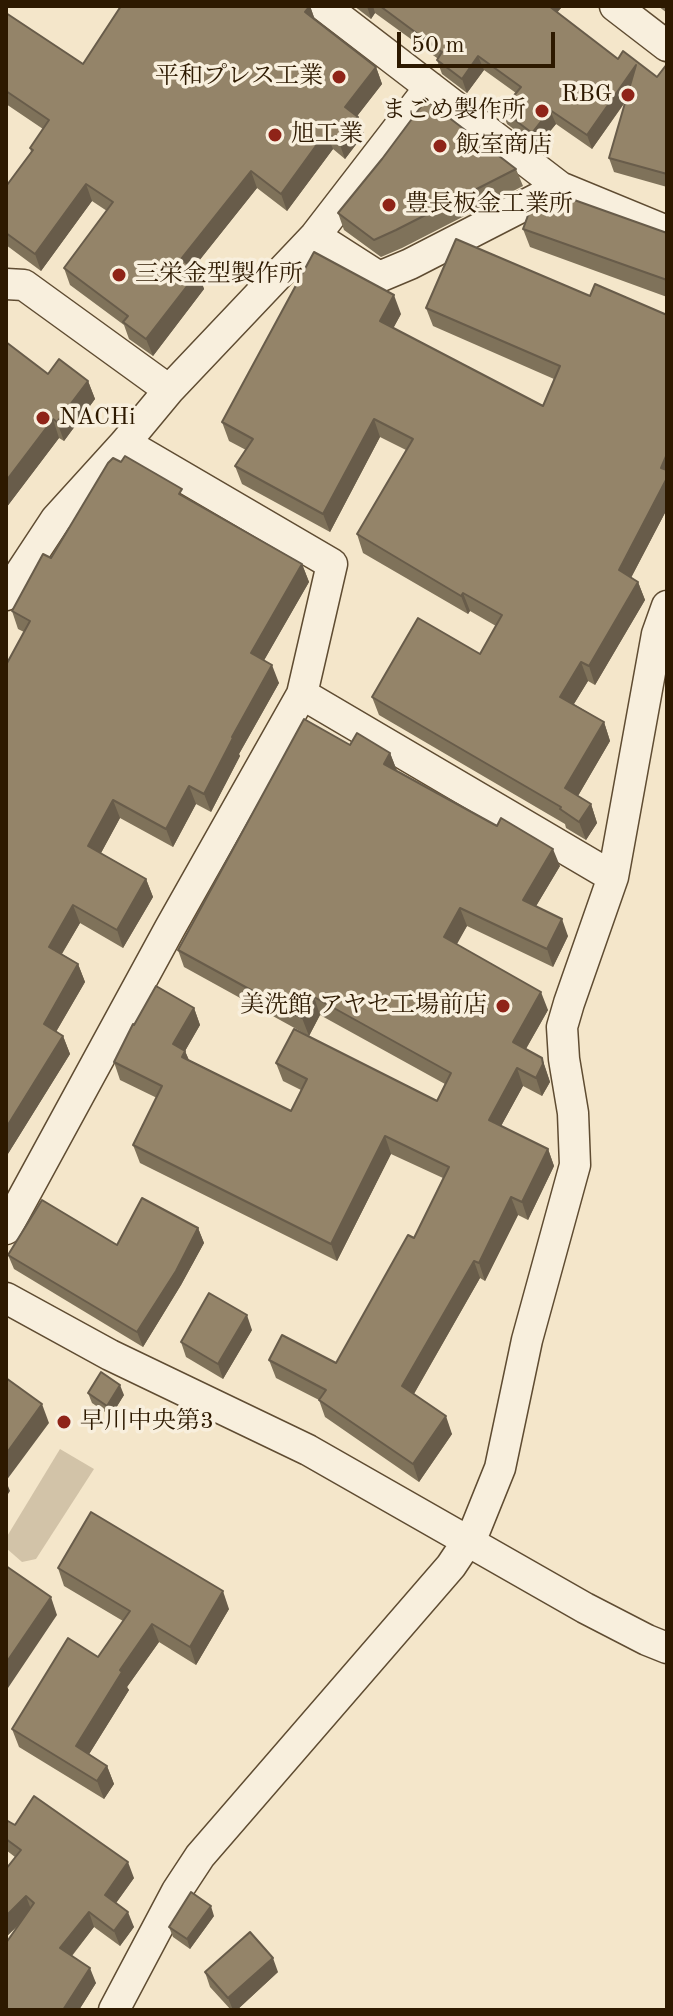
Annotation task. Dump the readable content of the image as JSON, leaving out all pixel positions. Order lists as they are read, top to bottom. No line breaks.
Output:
{"places":["平和プレス工業","RBG","まごめ製作所","旭工業","飯室商店","豊長板金工業所","三栄金型製作所","NACHi","美洗館 アヤセ工場前店","早川中央第3"],"scale_bar":"50 m"}
